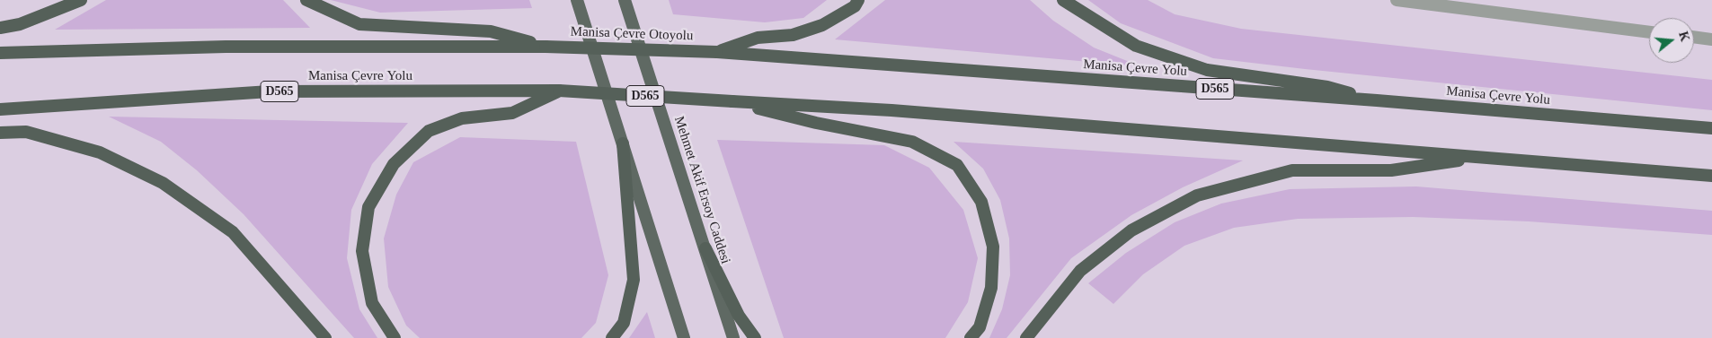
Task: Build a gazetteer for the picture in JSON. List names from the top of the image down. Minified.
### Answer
{"streets":{"highway":["Manisa Çevre Otoyolu","Manisa Çevre Yolu","D565"],"main road":["Mehmet Akif Ersoy Caddesi"]},"crossings":[["Manisa Çevre Otoyolu","Manisa Çevre Yolu"],["Manisa Çevre Otoyolu","D565"],["Manisa Çevre Yolu","D565"]],"north":"right"}
